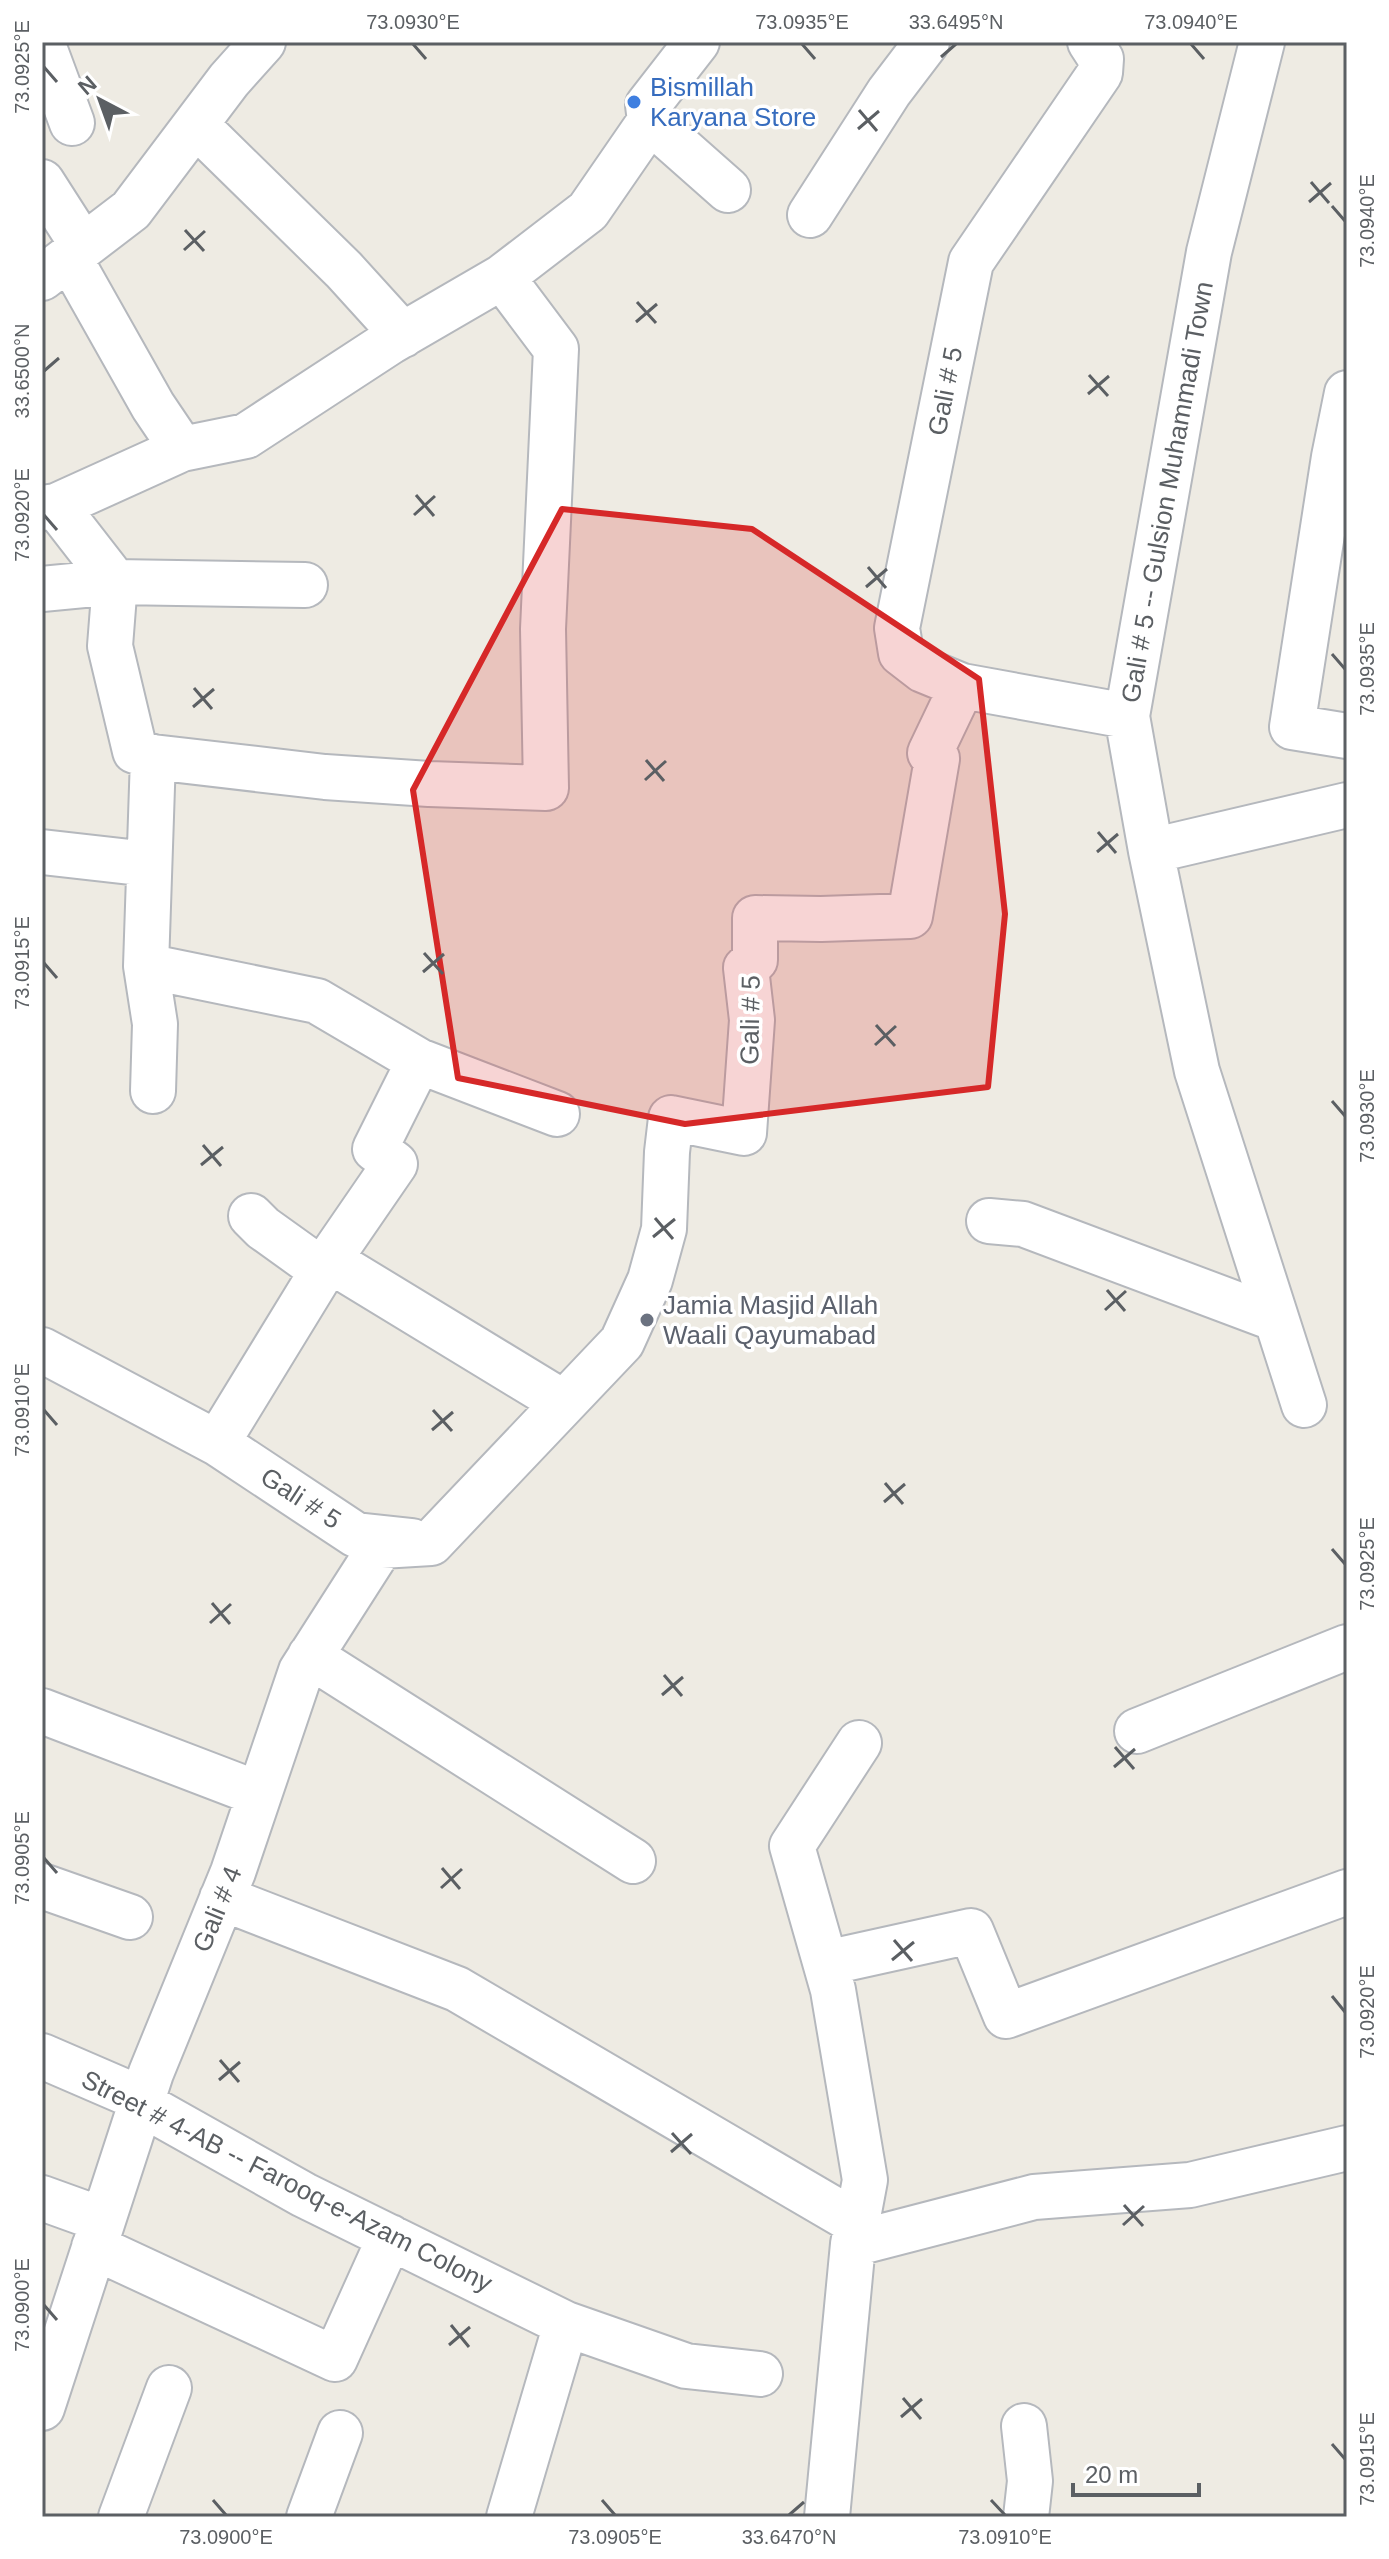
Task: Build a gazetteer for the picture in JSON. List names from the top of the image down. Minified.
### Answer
{"streets":{"street":["Gali # 5","Gali # 5 -- Gulsion Muhammadi Town","Gali # 4","Street # 4-AB -- Farooq-e-Azam Colony"]},"crossings":[["Gali # 5","Gali # 4"],["Gali # 4","Street # 4-AB -- Farooq-e-Azam Colony"]],"places":["Bismillah Karyana Store","Jamia Masjid Allah Waali Qayumabad"],"scale_bar":"20 m","north":"top left","coordinates":["73.0930°E","73.0935°E","33.6495°N","73.0940°E","73.0925°E","33.6500°N","73.0920°E","73.0915°E","73.0910°E","73.0905°E","73.0900°E","33.6470°N"]}
